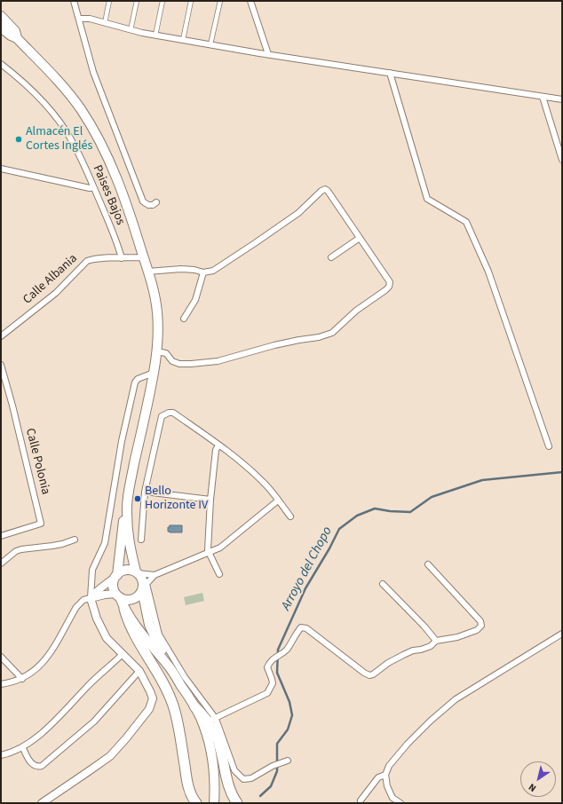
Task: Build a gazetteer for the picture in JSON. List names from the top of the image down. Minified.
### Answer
{"streets":{"street":["Paises Bajos","Calle Albania","Calle Polonia"]},"crossings":[["Paises Bajos","Calle Albania"]],"water":["Arroyo del Chopo"],"places":["Almacén El Cortes Inglés","Bello Horizonte IV"],"north":"bottom left"}
